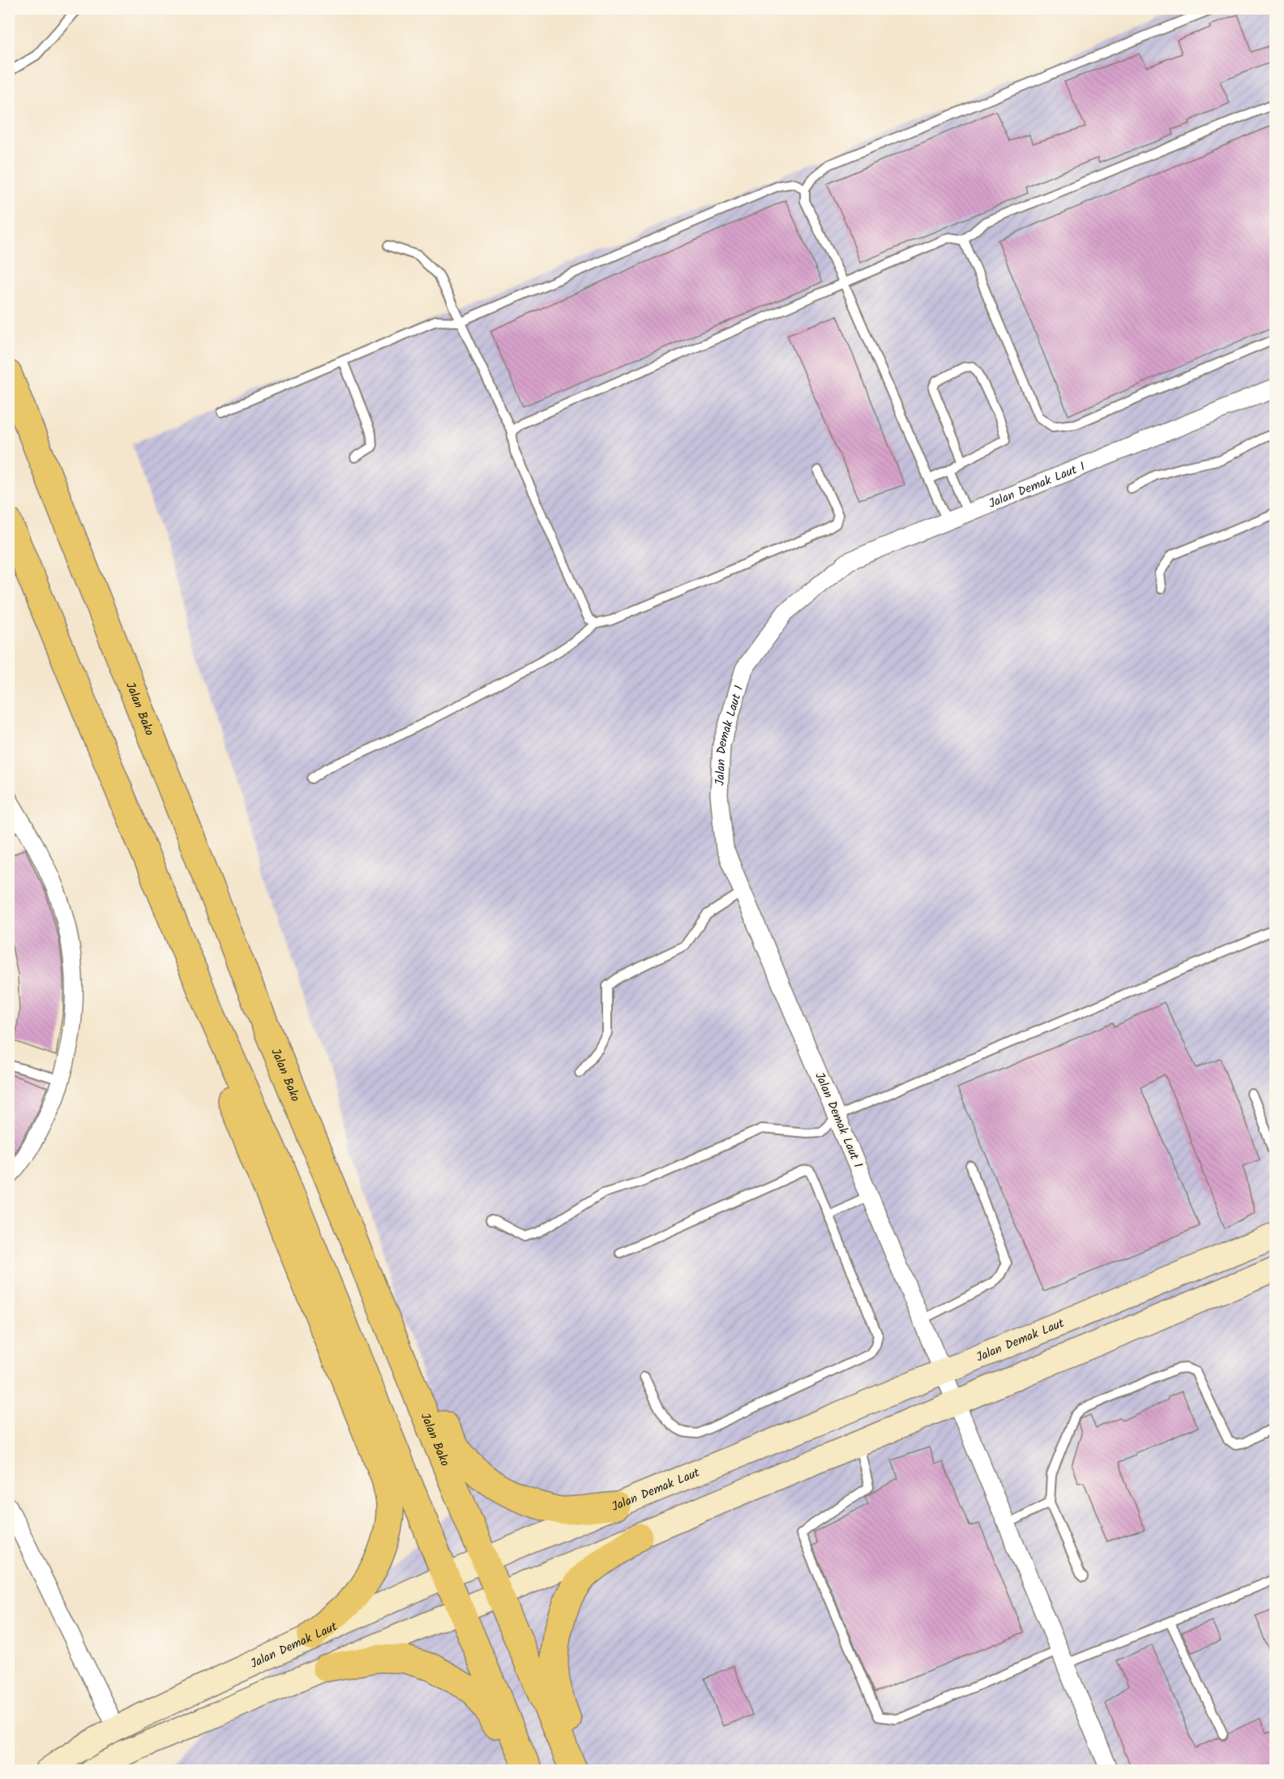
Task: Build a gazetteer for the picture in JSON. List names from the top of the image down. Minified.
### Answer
{"streets":{"main road":["Jalan Bako","Jalan Demak Laut"],"street":["Jalan Demak Laut 1"]},"crossings":[["Jalan Demak Laut 1","Jalan Demak Laut"],["Jalan Bako","Jalan Demak Laut"]]}
